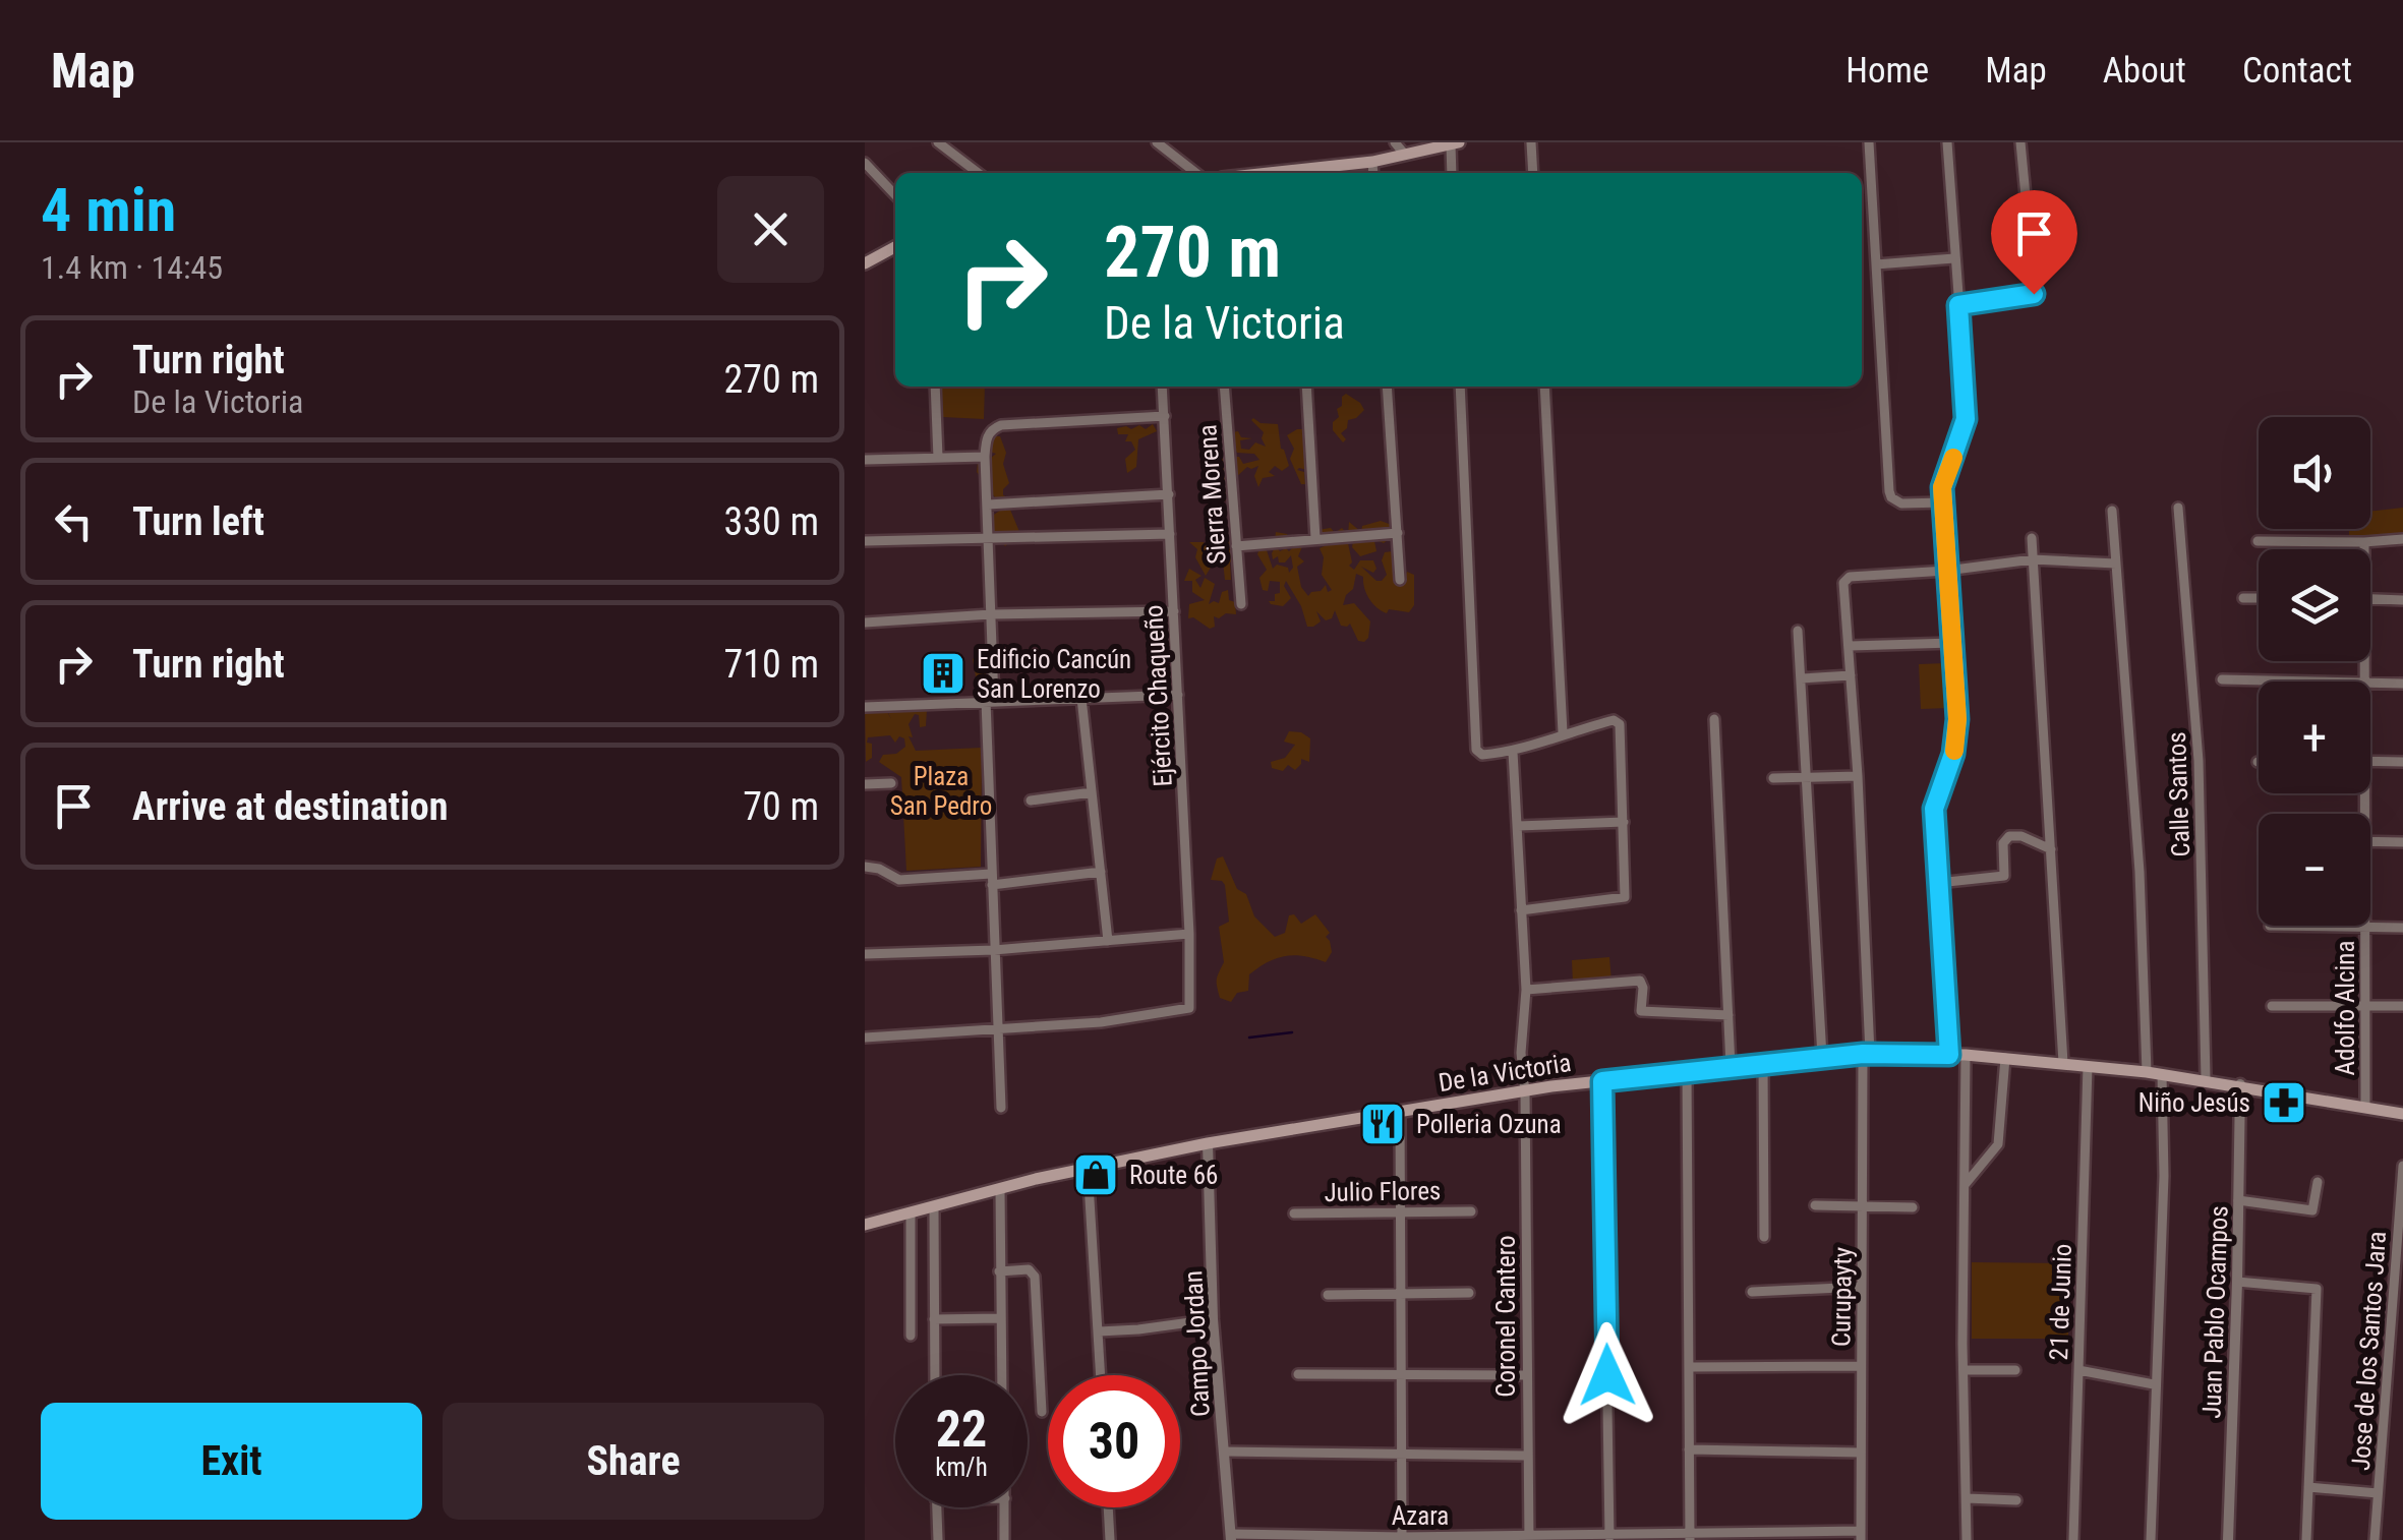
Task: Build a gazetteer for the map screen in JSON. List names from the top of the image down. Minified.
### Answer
{"streets":{"main road":["De la Victoria"],"street":["Sierra Morena","Ejército Chaqueño","Calle Santos","Adolfo Alcina","Julio Flores","Curupayty","21 de Junio","Juan Pablo Ocampos","Coronel Cantero","Campo Jordan","Jose de los Santos Jara","Azara"]},"crossings":[["Calle Santos","De la Victoria"],["Adolfo Alcina","De la Victoria"],["De la Victoria","Curupayty"],["De la Victoria","21 de Junio"],["De la Victoria","Juan Pablo Ocampos"],["De la Victoria","Coronel Cantero"],["De la Victoria","Campo Jordan"],["Coronel Cantero","Azara"],["Campo Jordan","Azara"]],"parks":["Plaza San Pedro"],"places":{"building":["Edificio Cancún San Lorenzo"],"pharmacy":["Niño Jesús"],"restaurant":["Polleria Ozuna"],"shop":["Route 66"]},"page":{"header":"Map","nav":["Home","Map","About","Contact"],"heading":["4 min","1.4 km · 14:45"],"turn":["270 m","De la Victoria"],"list":[{"name":"Turn right","note":"De la Victoria","value":"270 m"},{"name":"Turn left","value":"330 m"},{"name":"Turn right","value":"710 m"},{"name":"Arrive at destination","value":"70 m"}],"map_buttons":["+","−"],"speed":"22 km/h","limit":"30","buttons":["Exit","Share"]}}
